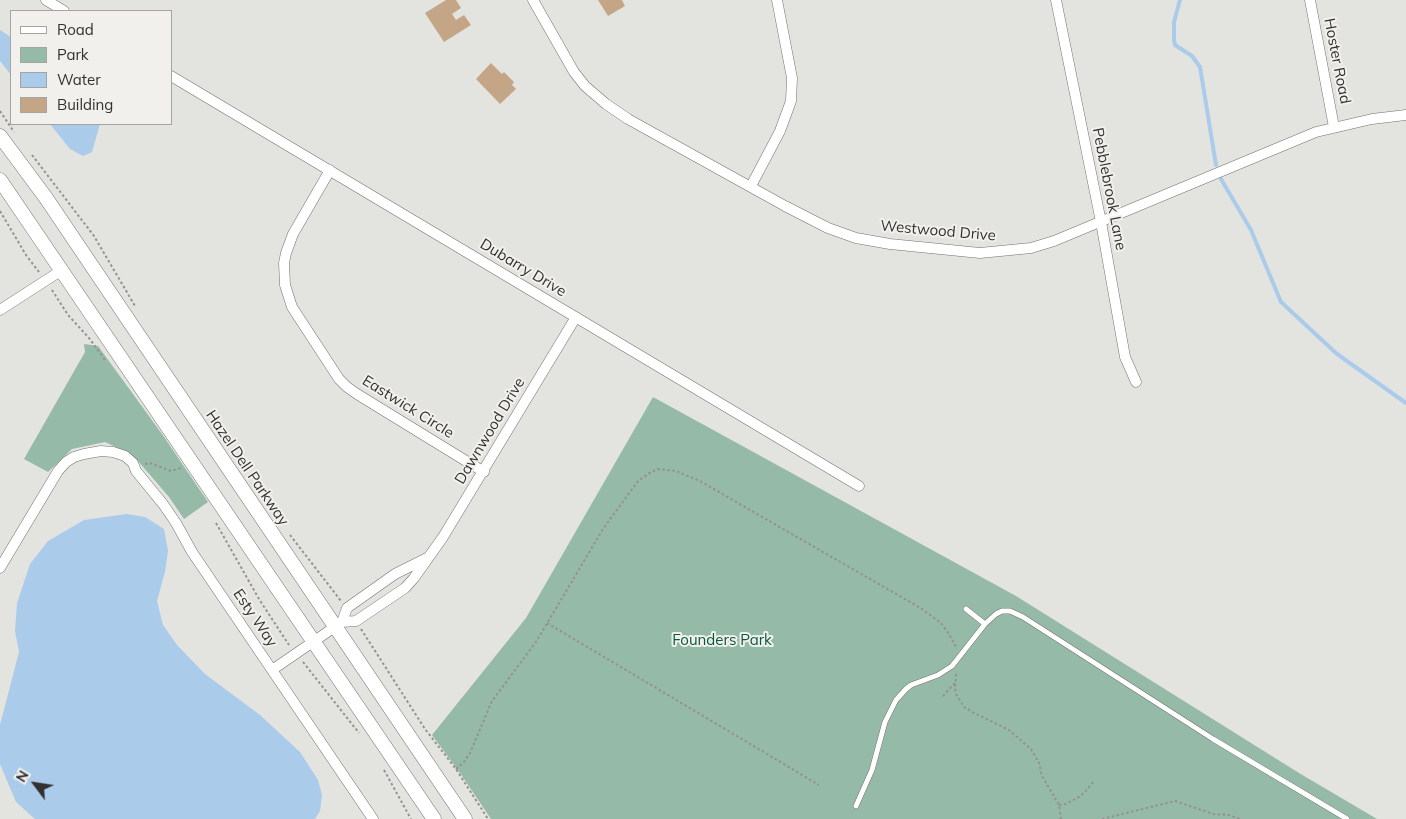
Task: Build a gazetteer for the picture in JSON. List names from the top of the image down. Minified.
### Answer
{"streets":{"main road":["Hazel Dell Parkway"],"street":["Hoster Road","Pebblebrook Lane","Westwood Drive","Dubarry Drive","Eastwick Circle","Dawnwood Drive","Esty Way"]},"crossings":[["Hoster Road","Westwood Drive"],["Pebblebrook Lane","Westwood Drive"],["Dubarry Drive","Eastwick Circle"],["Dubarry Drive","Dawnwood Drive"],["Eastwick Circle","Dawnwood Drive"],["Dawnwood Drive","Hazel Dell Parkway"],["Dawnwood Drive","Esty Way"]],"parks":["Founders Park"],"legend":["Road","Park","Water","Building"],"north":"top left"}
